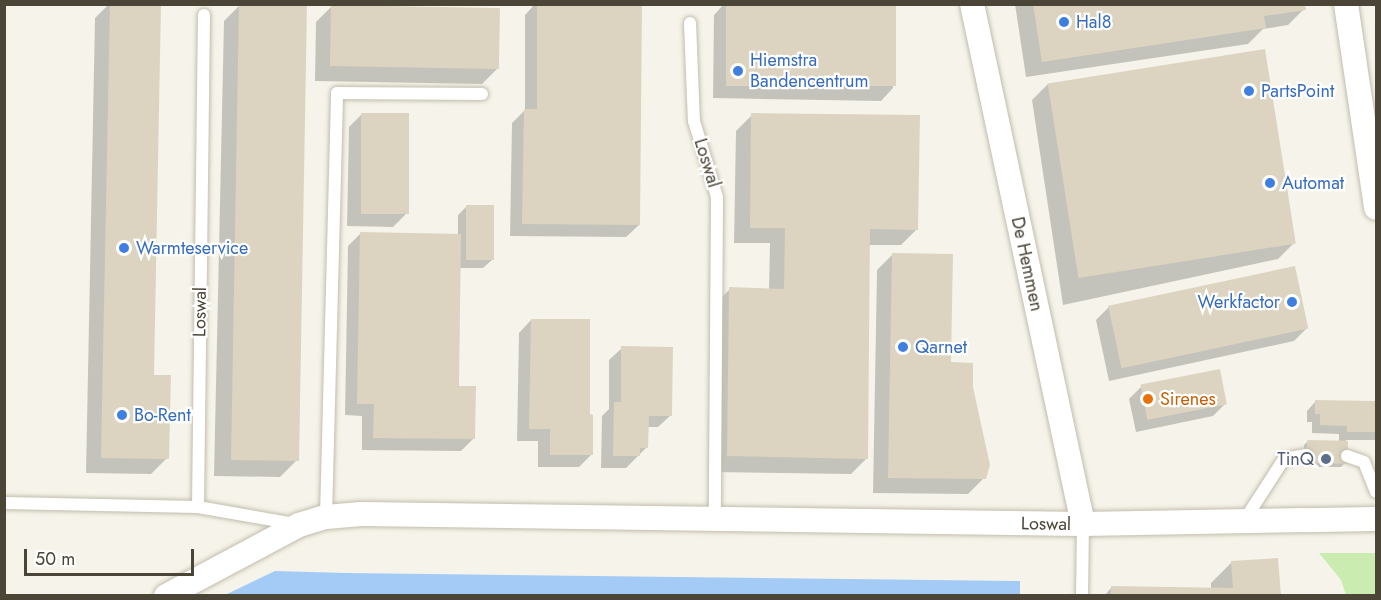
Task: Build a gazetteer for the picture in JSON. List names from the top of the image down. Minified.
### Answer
{"streets":{"street":["Loswal","De Hemmen"]},"crossings":[["Loswal","De Hemmen"]],"places":["Hal8","Hiemstra Bandencentrum","PartsPoint","Automat","Warmteservice","Werkfactor","Qarnet","Sirenes","Bo-Rent","TinQ"],"scale_bar":"50 m"}
